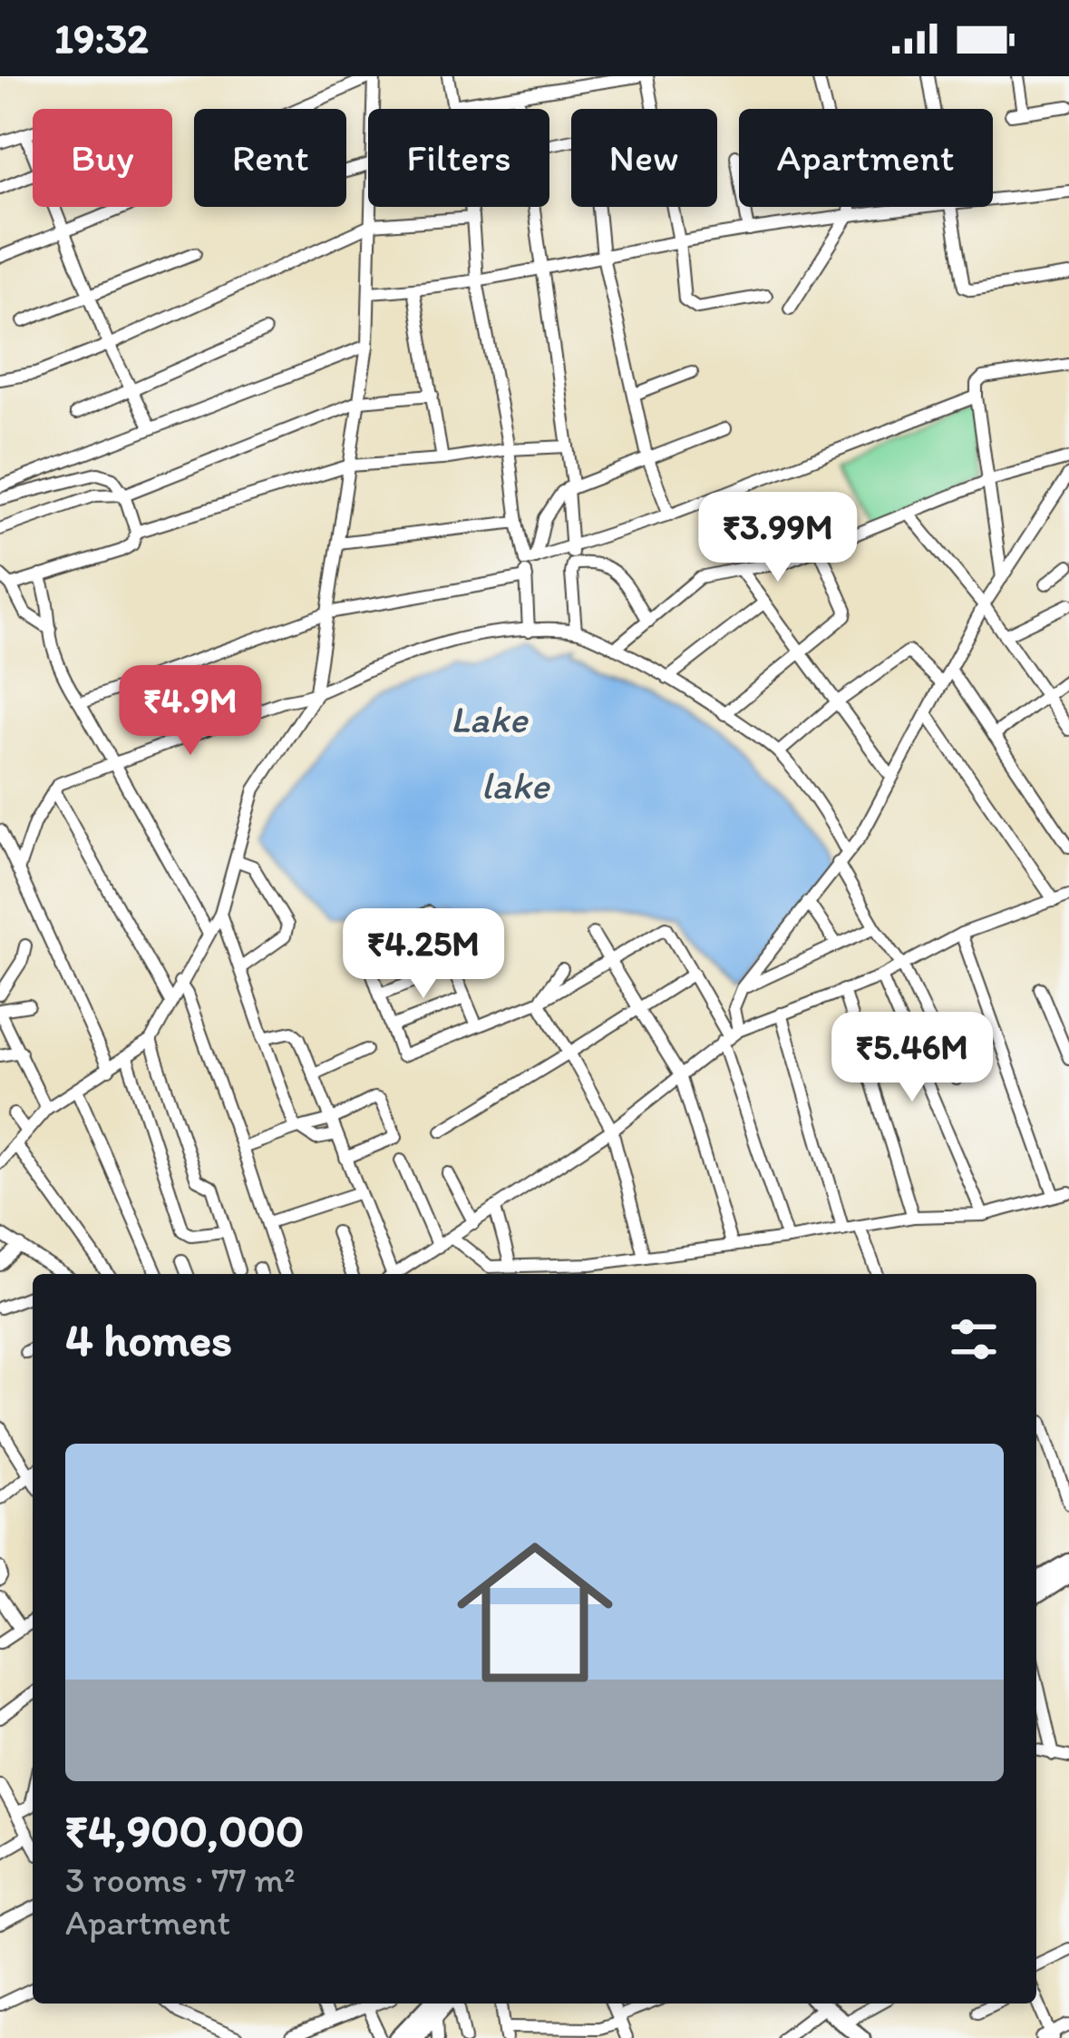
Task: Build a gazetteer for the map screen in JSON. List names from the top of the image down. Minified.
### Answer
{"water":["Lake","lake"],"page":{"status":"19:32","chip":["Buy","Rent","Filters","New","Apartment"],"price":["₹3.99M","₹4.9M","₹4.25M","₹5.46M"],"heading":"4 homes","list":[{"name":"₹4,900,000","note":"3 rooms · 77 m² · Apartment"}]}}
